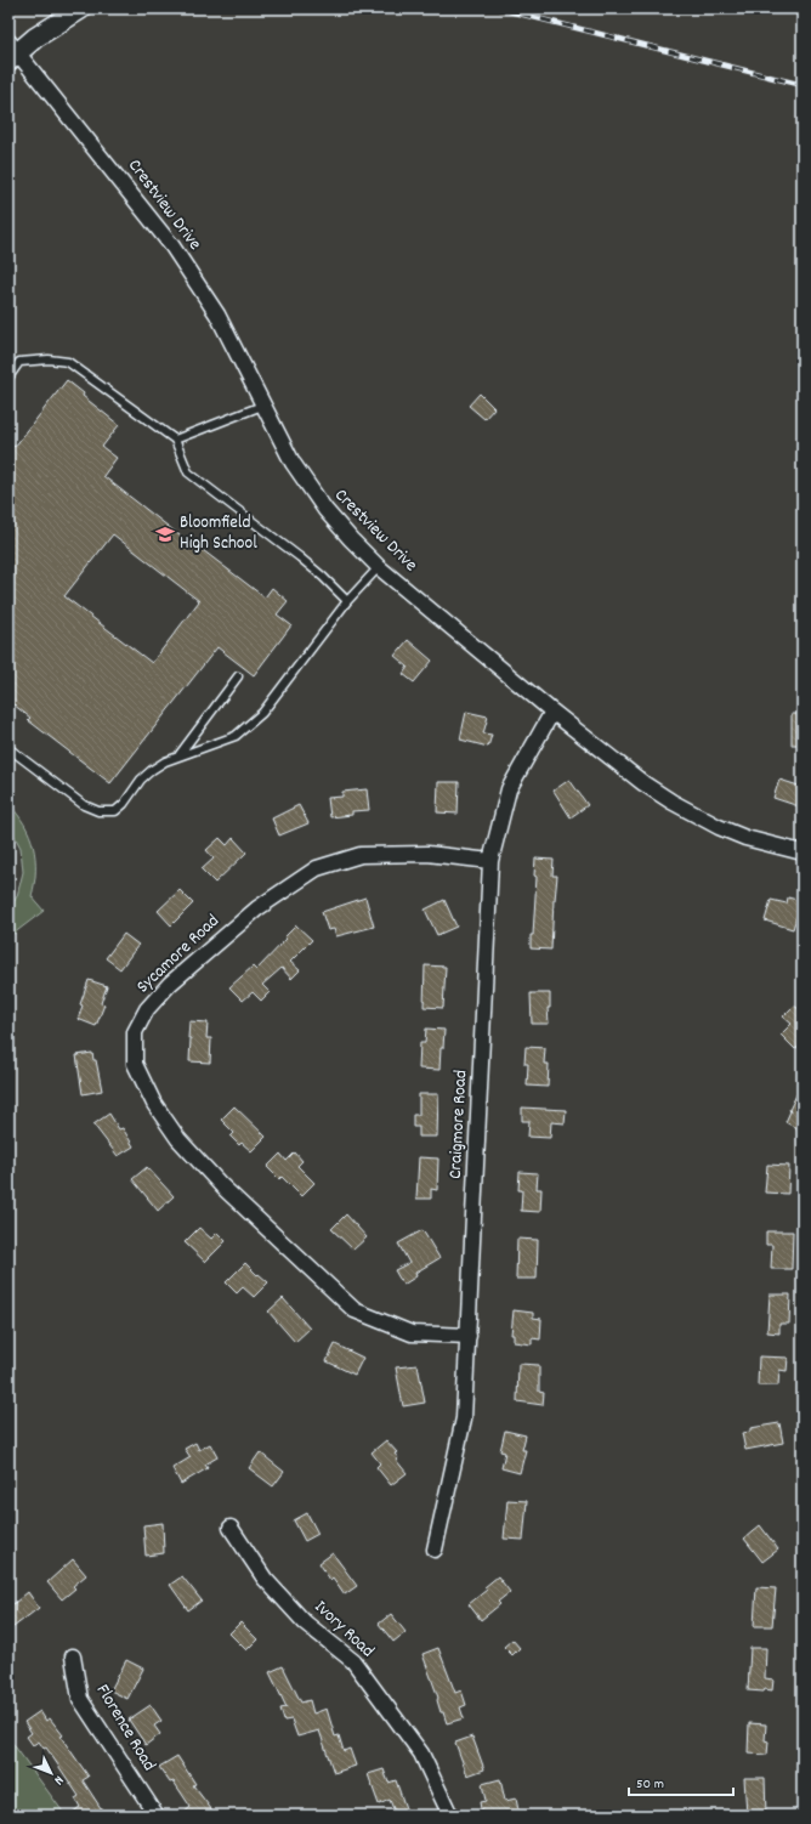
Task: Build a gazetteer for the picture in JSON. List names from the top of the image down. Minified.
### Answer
{"streets":{"street":["Crestview Drive","Sycamore Road","Craigmore Road","Ivory Road","Florence Road"]},"crossings":[["Crestview Drive","Craigmore Road"],["Sycamore Road","Craigmore Road"]],"places":{"school or university":["Bloomfield High School"]},"scale_bar":"50 m","north":"bottom right"}
